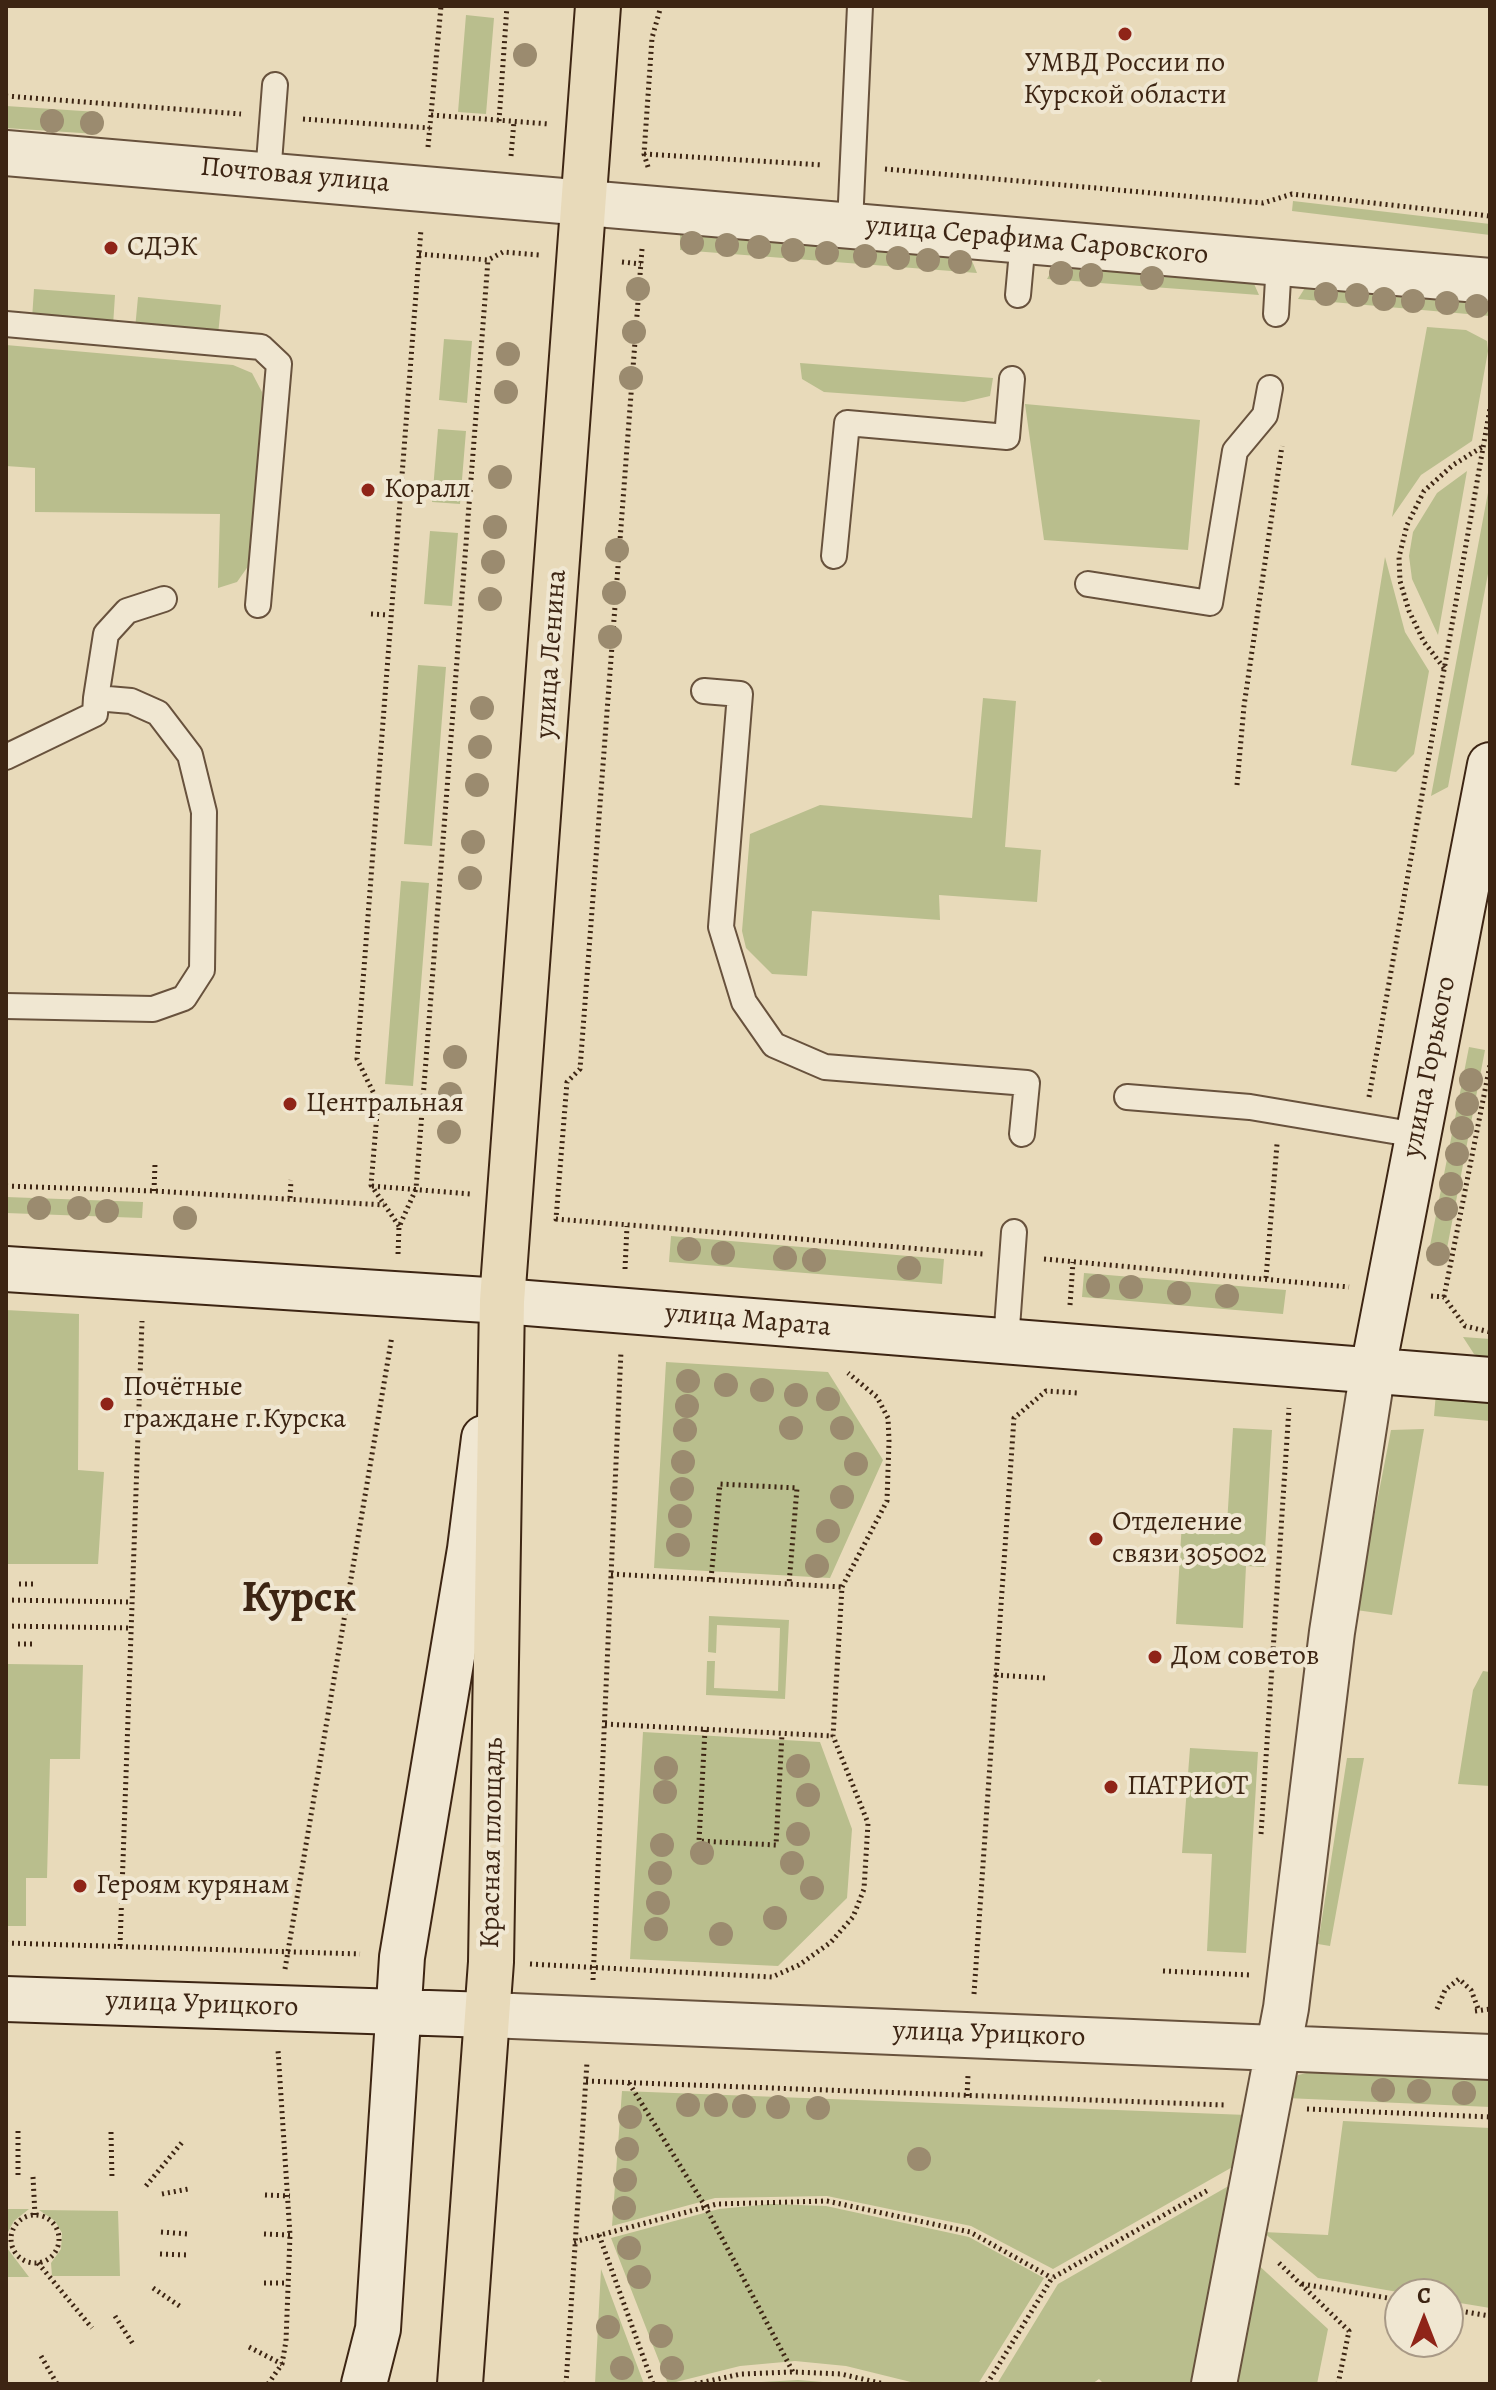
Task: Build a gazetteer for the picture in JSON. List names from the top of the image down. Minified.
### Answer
{"streets":{"main road":["улица Ленина","Красная площадь"],"street":["Почтовая улица","улица Серафима Саровского","улица Горького","улица Марата","улица Урицкого"]},"crossings":[["Почтовая улица","улица Серафима Саровского"],["Почтовая улица","улица Ленина"],["улица Серафима Саровского","улица Ленина"],["улица Ленина","улица Марата"],["улица Ленина","Красная площадь"],["улица Горького","улица Марата"],["улица Горького","улица Урицкого"],["улица Марата","Красная площадь"],["Красная площадь","улица Урицкого"]],"districts":["Курск"],"places":["УМВД России по Курской области","СДЭК","Коралл","Центральная","Почётные граждане г.Курска","Отделение связи 305002","Дом советов","ПАТРИОТ","Героям курянам"],"north":"top"}
